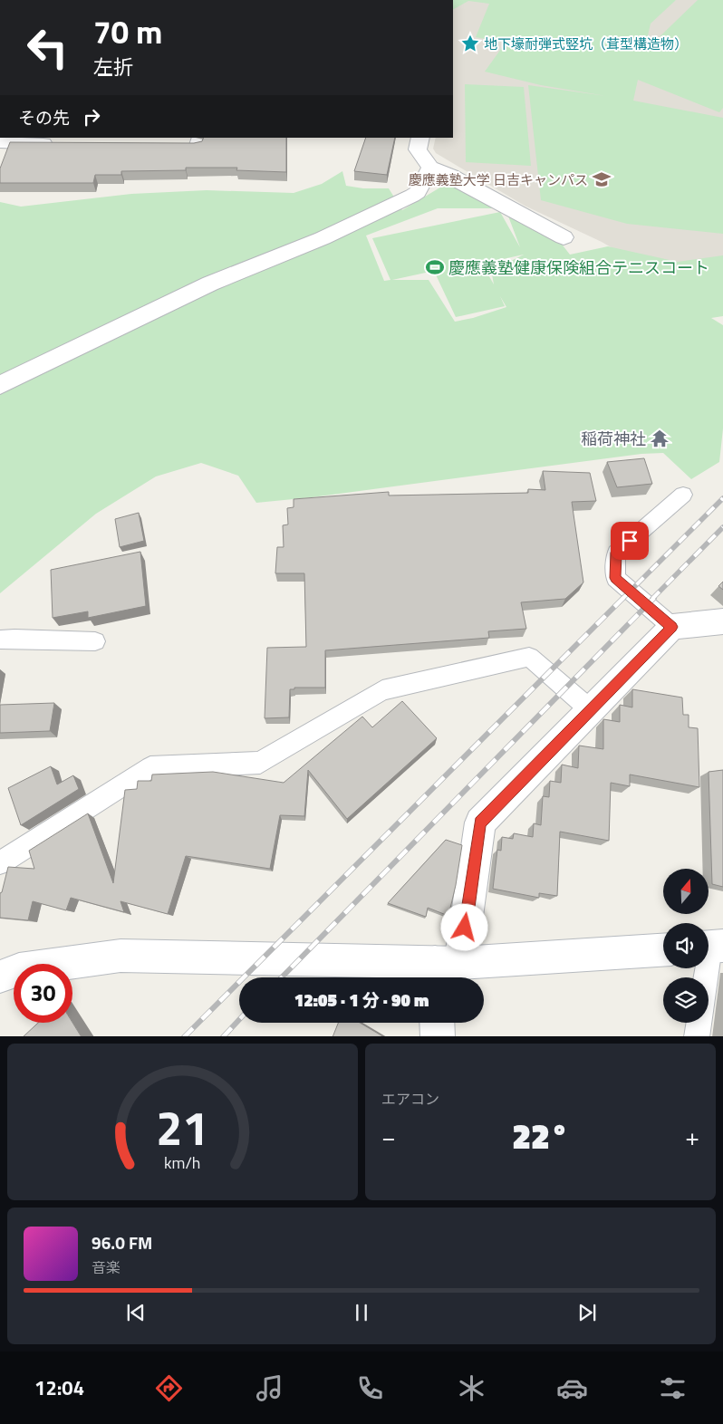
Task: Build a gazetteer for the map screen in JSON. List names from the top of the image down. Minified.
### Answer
{"places":{"place":["地下壕耐弾式竪坑（茸型構造物）"],"school or university":["慶應義塾大学 日吉キャンパス"],"sports":["慶應義塾健康保険組合テニスコート"],"temple":["稲荷神社"]},"north":"top","page":{"turn":["70 m","左折"],"then":"その先","limit":"30","trip":"12:05 · 1 分 · 90 m","tile":"エアコン","heat":["−","22°","+"],"song":["96.0 FM","音楽"],"tabs":"12:04","gauge":["21","km/h"]}}
